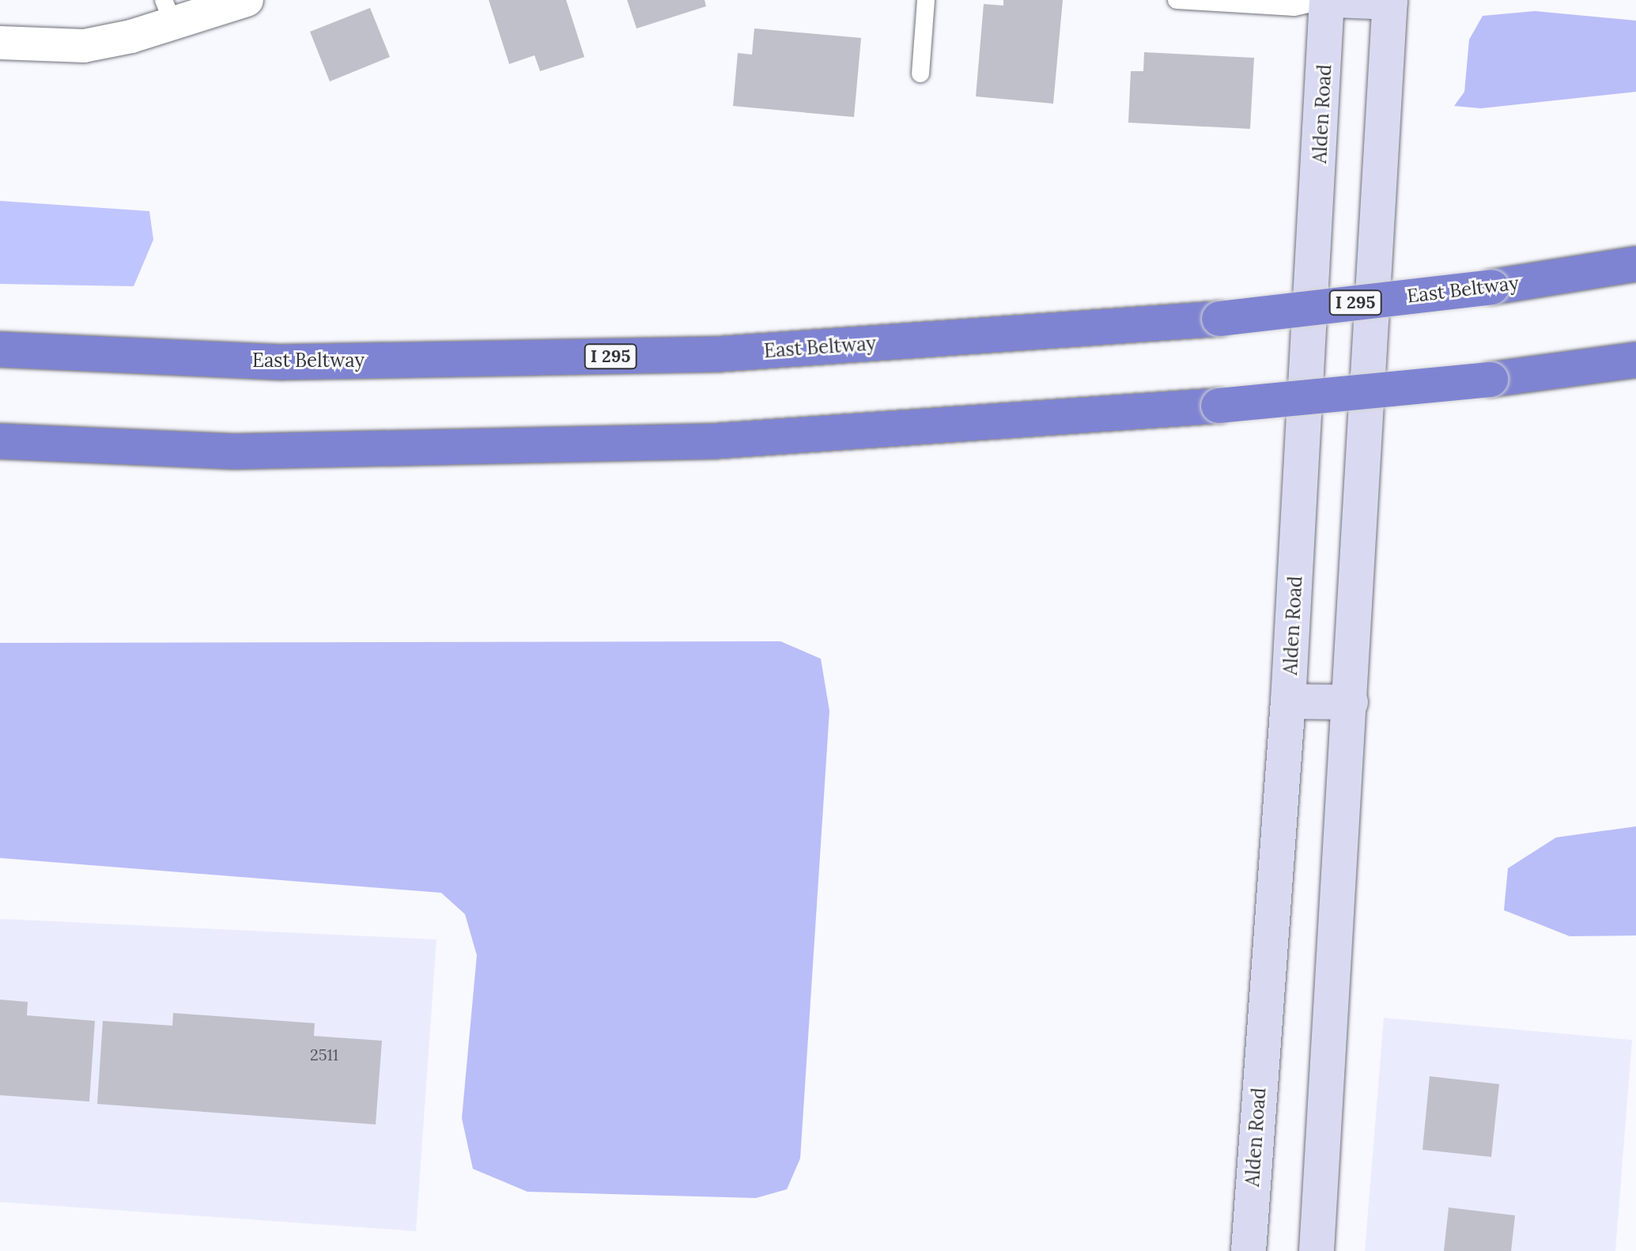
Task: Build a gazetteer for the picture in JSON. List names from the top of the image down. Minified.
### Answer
{"streets":{"highway":["East Beltway","I 295"],"street":["Alden Road"]},"house_numbers":["2511"]}
